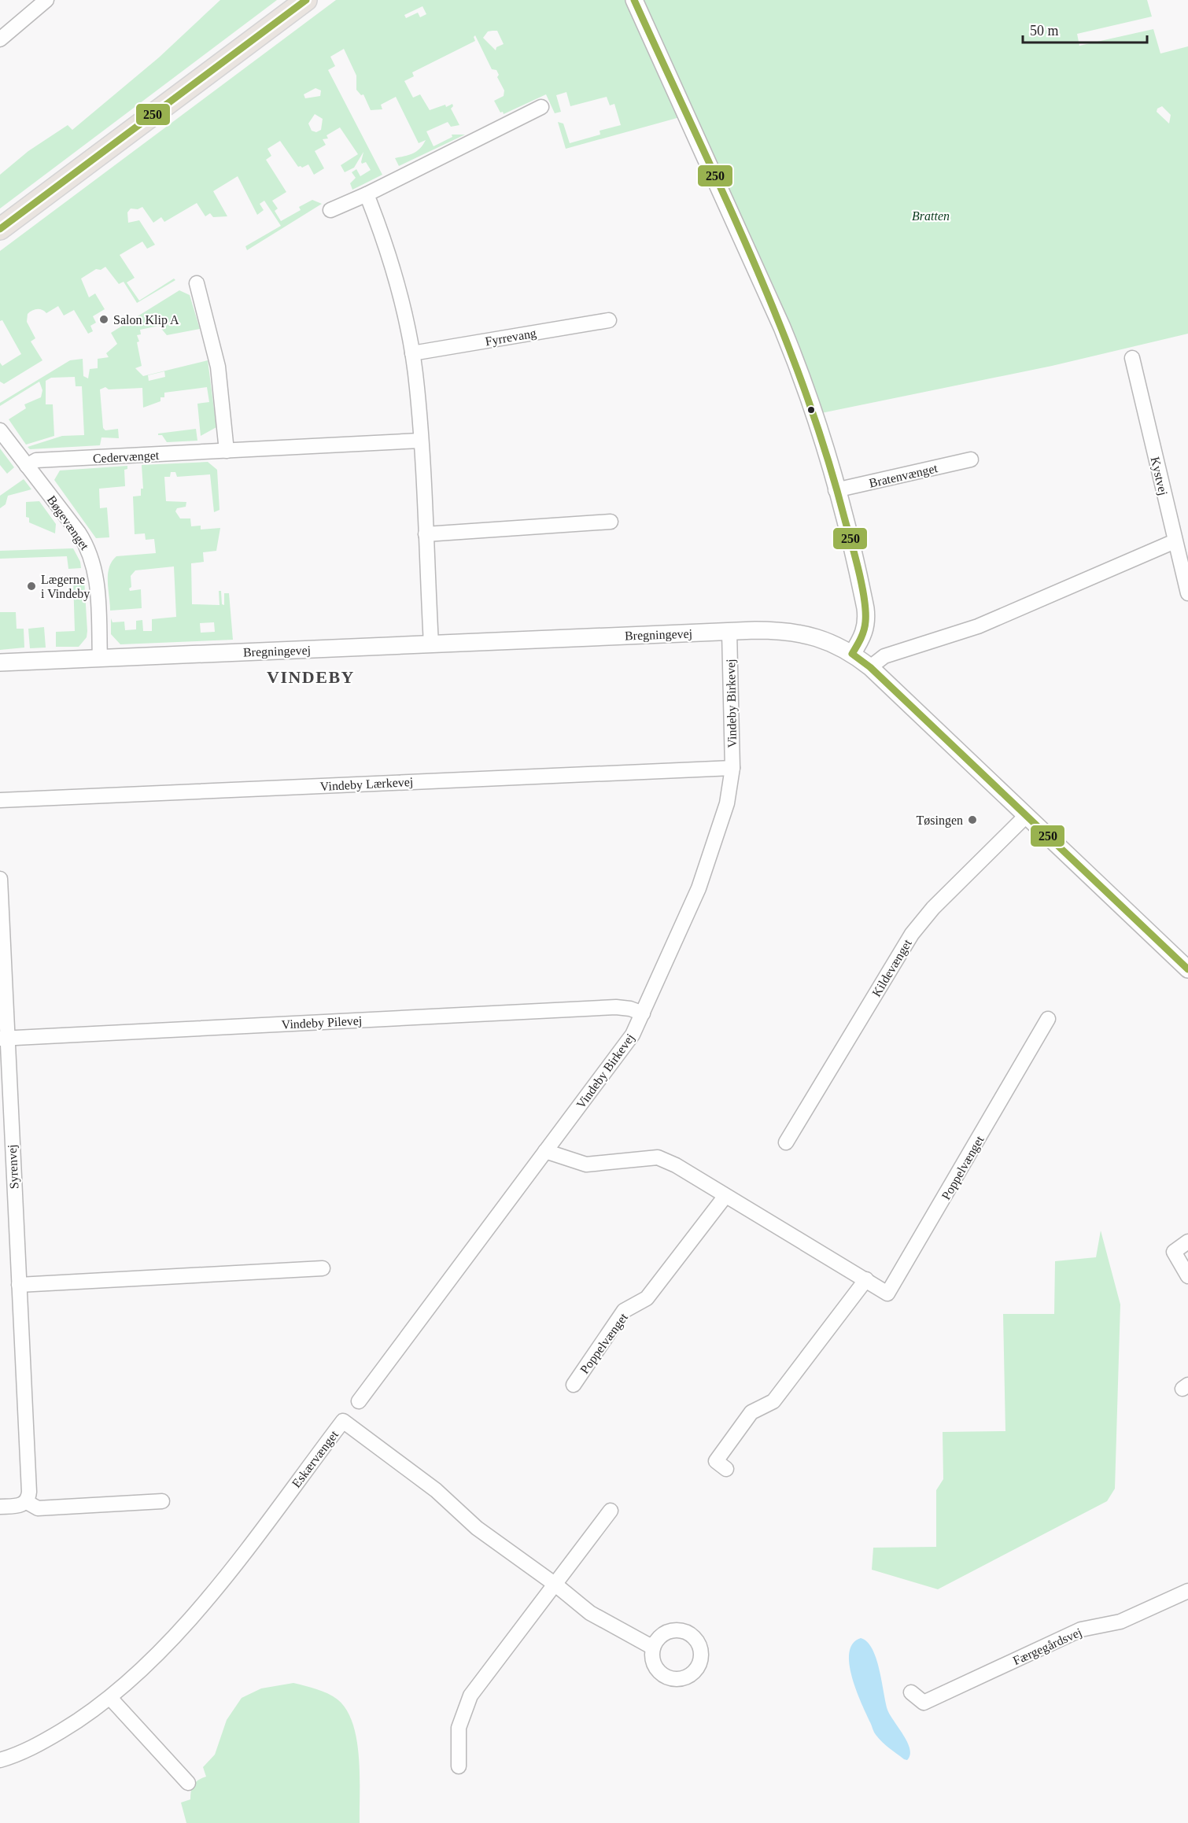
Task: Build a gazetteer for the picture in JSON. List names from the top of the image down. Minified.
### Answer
{"streets":{"street":["Fyrrevang","Cedervænget","Bratenvænget","Kystvej","Bøgevænget","Bregningevej","Vindeby Birkevej","Vindeby Lærkevej","Kildevænget","Vindeby Pilevej","Syrenvej","Poppelvænget","Eskærvænget","Færgegårdsvej"]},"crossings":[["Cedervænget","Bøgevænget"],["Bøgevænget","Bregningevej"],["Bregningevej","Vindeby Birkevej"],["Bregningevej","Kildevænget"],["Vindeby Birkevej","Vindeby Lærkevej"],["Vindeby Birkevej","Vindeby Pilevej"],["Vindeby Birkevej","Poppelvænget"],["Vindeby Pilevej","Syrenvej"]],"districts":["VINDEBY"],"parks":["Bratten"],"places":["Salon Klip A","Lægerne i Vindeby","Tøsingen"],"lines":["transit line 250"],"scale_bar":"50 m"}
